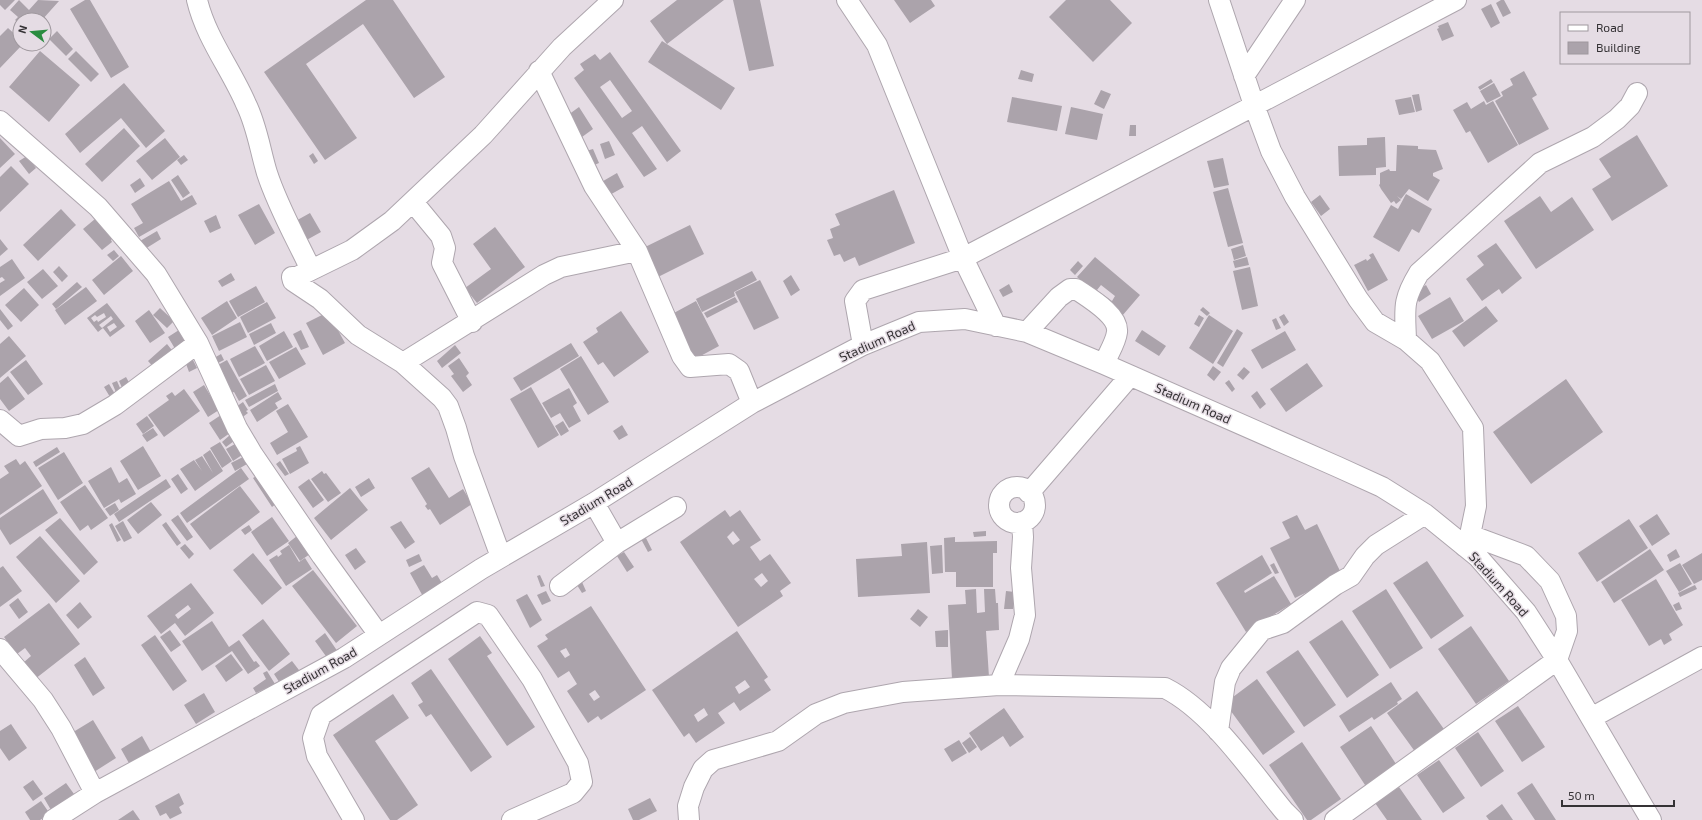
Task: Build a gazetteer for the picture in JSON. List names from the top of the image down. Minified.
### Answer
{"streets":{"street":["Stadium Road"]},"legend":["Road","Building"],"scale_bar":"50 m","north":"left"}
